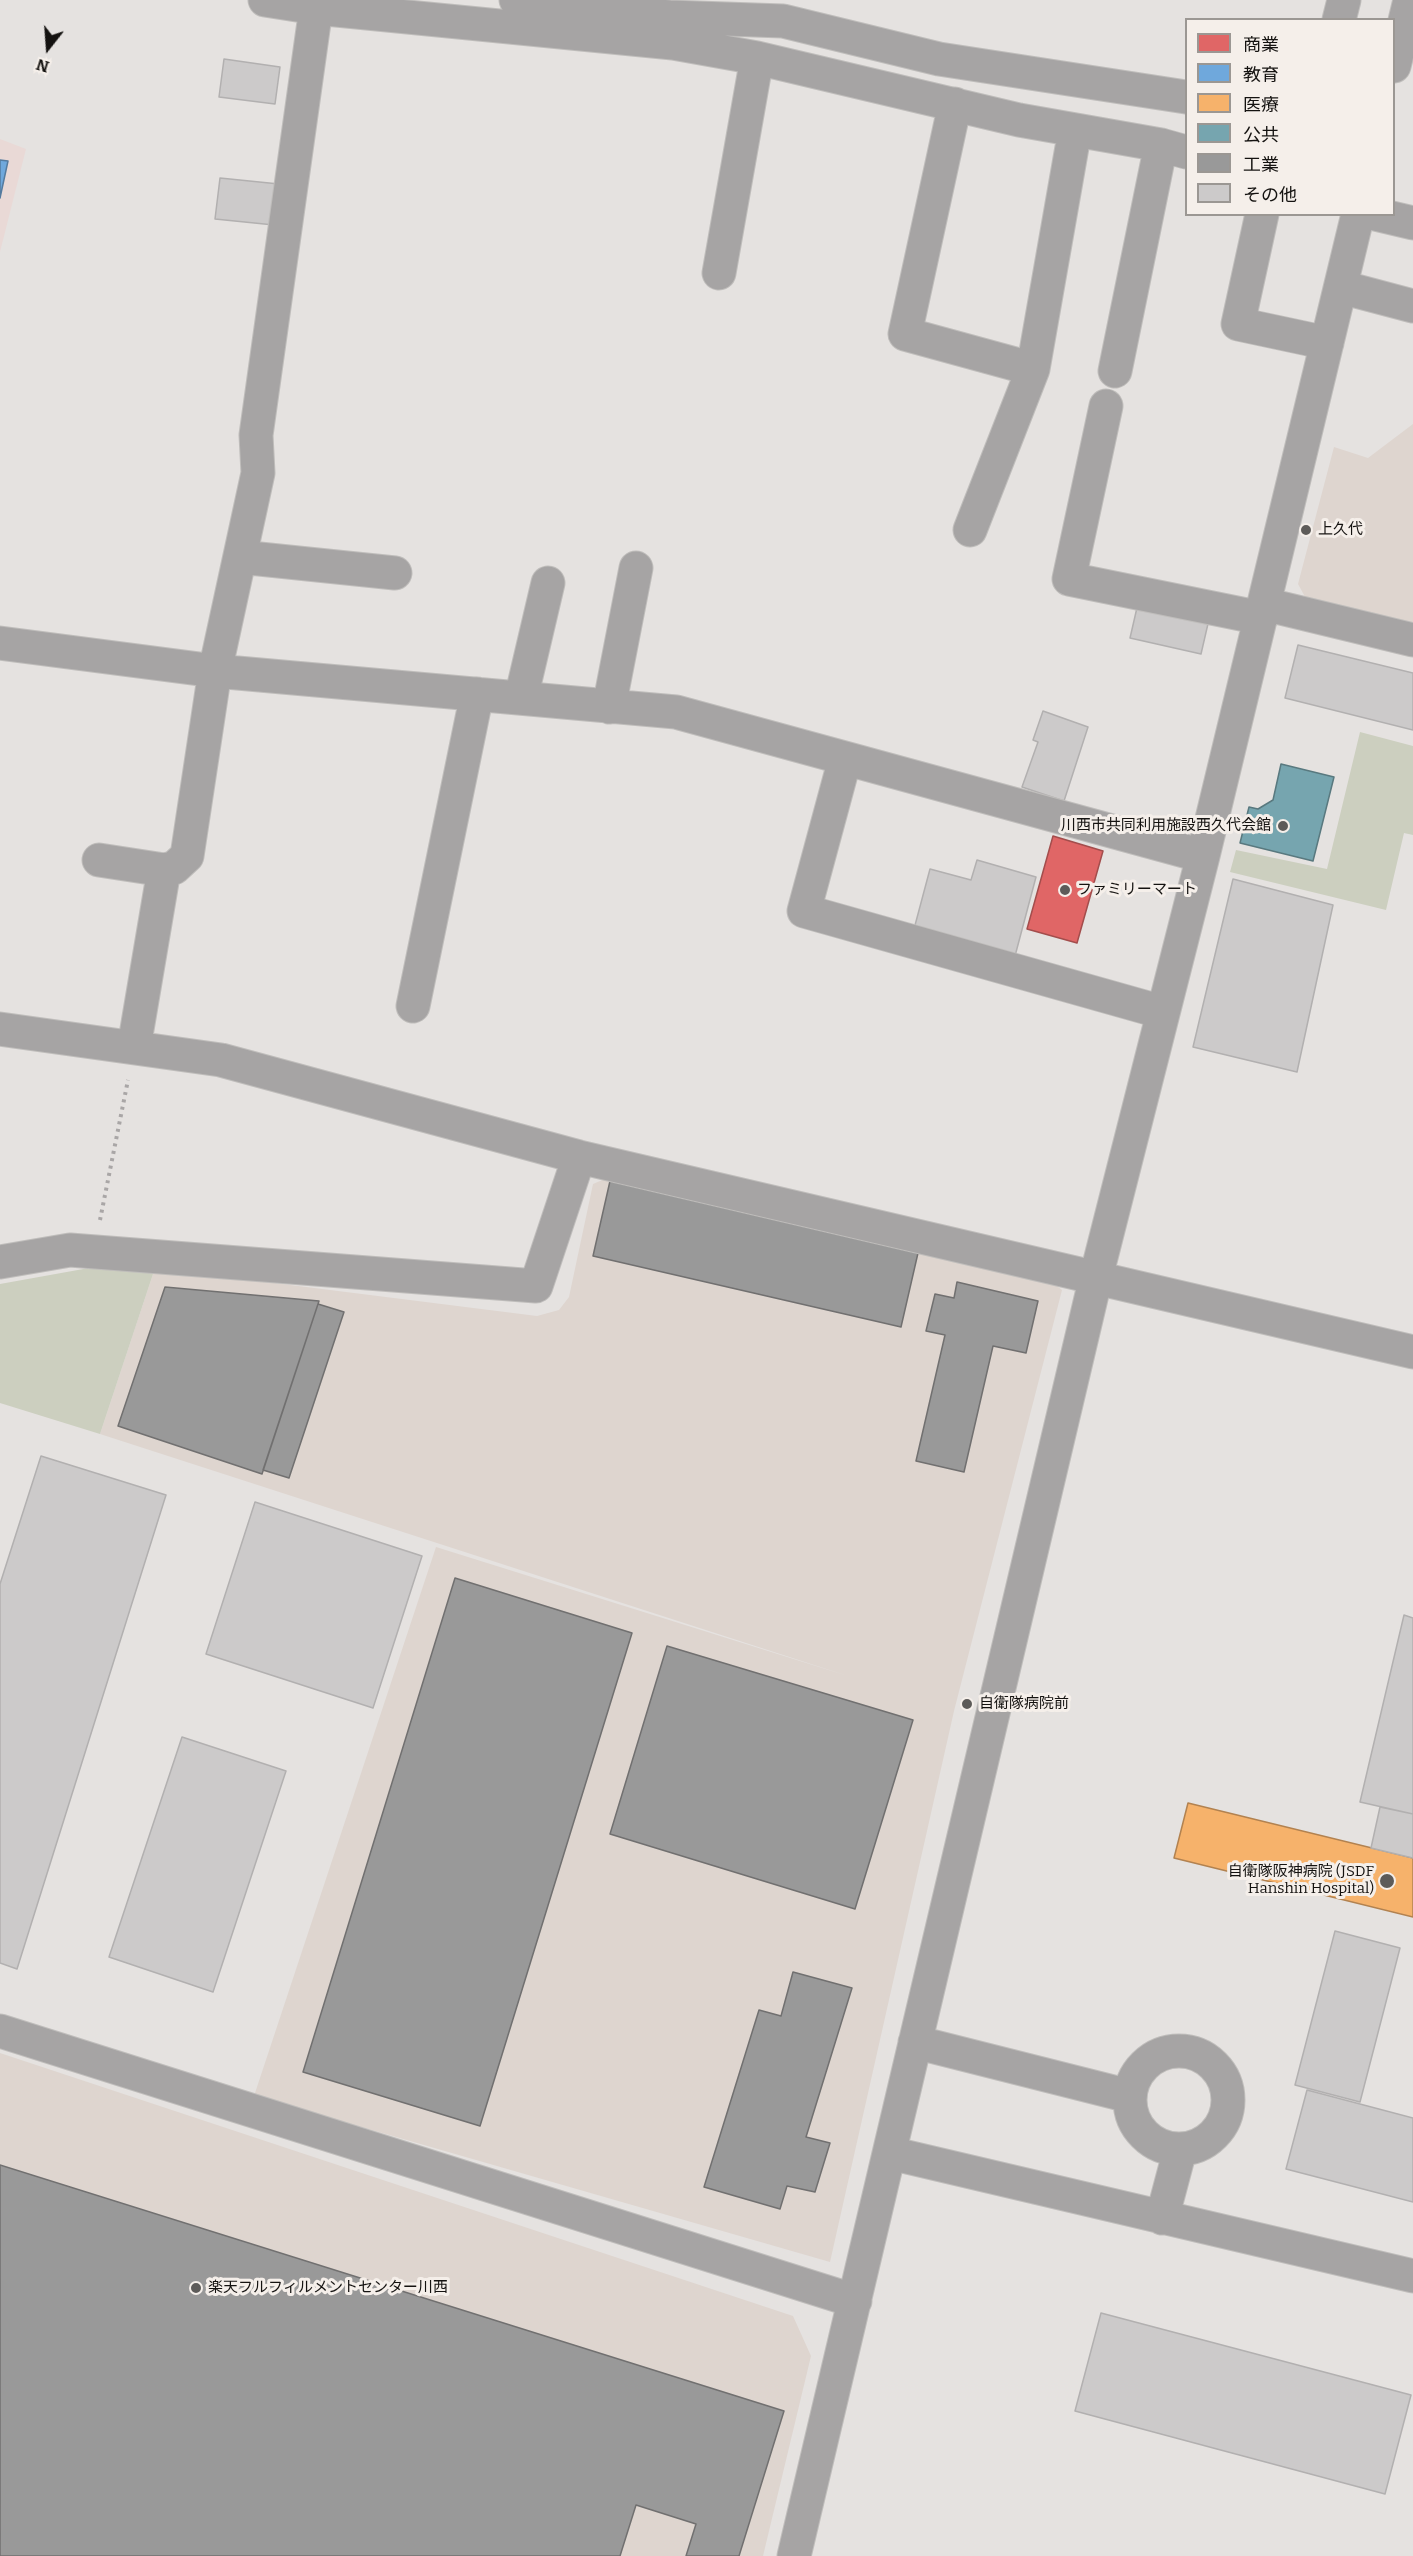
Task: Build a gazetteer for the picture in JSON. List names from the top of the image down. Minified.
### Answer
{"places":["上久代","川西市共同利用施設西久代会館","ファミリーマート","自衛隊病院前","自衛隊阪神病院 (JSDF Hanshin Hospital)","楽天フルフィルメントセンター川西"],"legend":["商業","教育","医療","公共","工業","その他"],"north":"bottom"}
